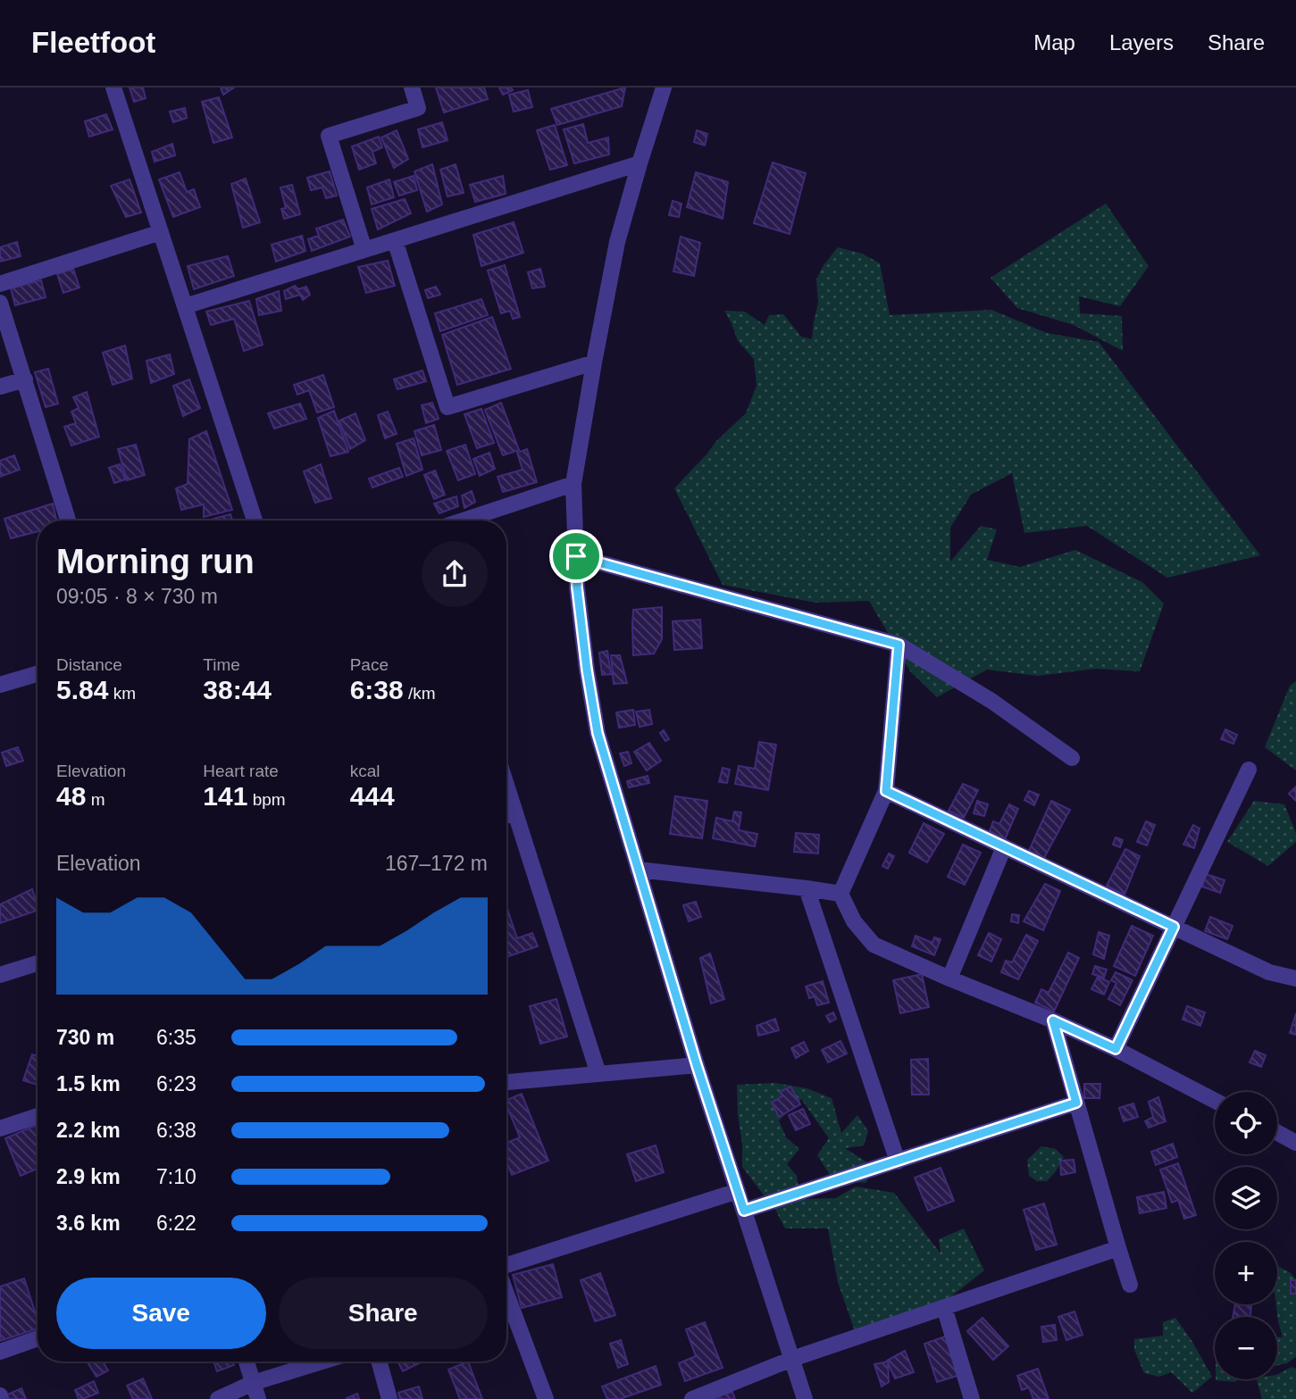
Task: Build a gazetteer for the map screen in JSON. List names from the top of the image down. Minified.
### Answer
{"page":{"header":"Fleetfoot","nav":["Map","Layers","Share"],"heading":["Morning run","09:05 · 8 × 730 m"],"stats":[["Distance","5.84 km"],["Time","38:44"],["Pace","6:38 /km"],["Elevation","48 m"],["Heart rate","141 bpm"],["kcal","444"]],"chart":["Elevation","167–172 m"],"list":[{"name":"730 m","note":"6:35"},{"name":"1.5 km","note":"6:23"},{"name":"2.2 km","note":"6:38"},{"name":"2.9 km","note":"7:10"},{"name":"3.6 km","note":"6:22"}],"map_buttons":["+","−"],"buttons":["Save","Share"]}}
